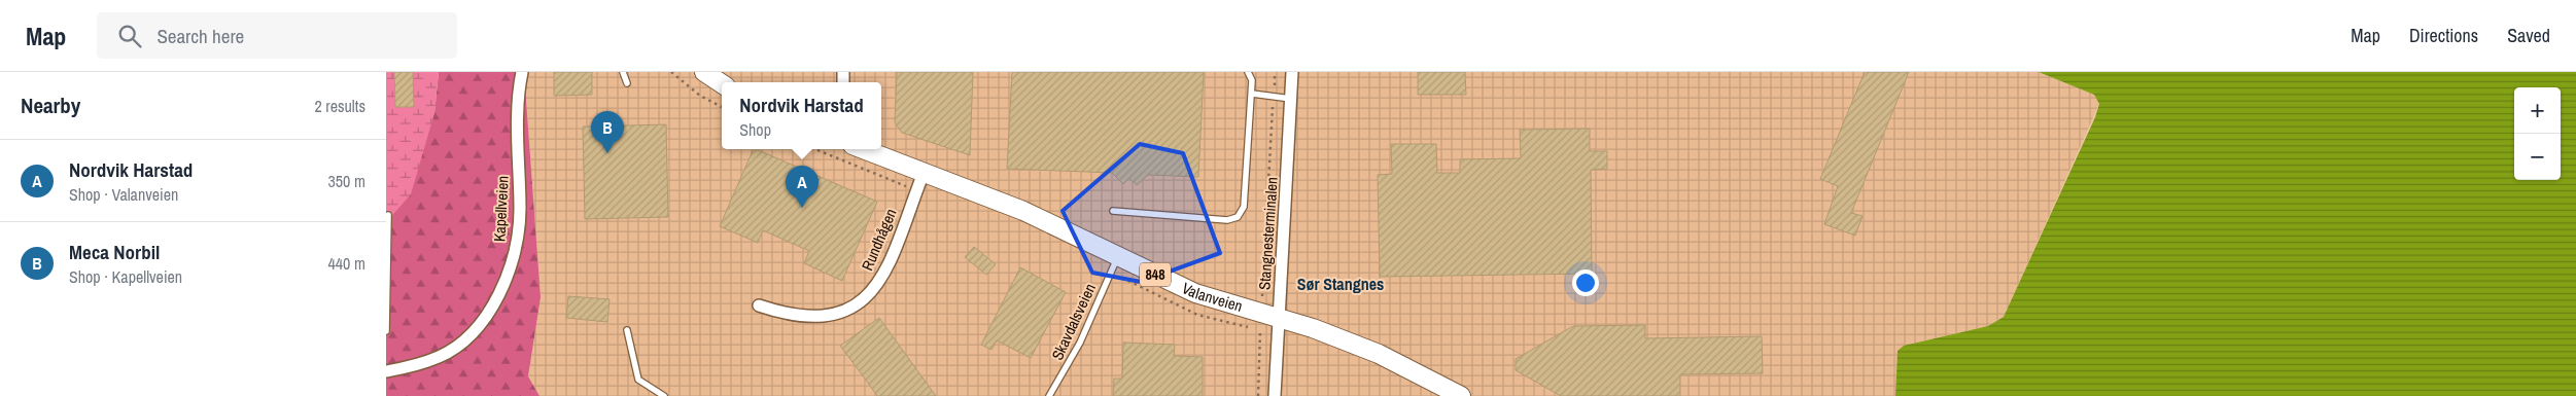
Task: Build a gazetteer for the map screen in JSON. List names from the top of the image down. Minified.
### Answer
{"streets":{"main road":["848","Valanveien"],"street":["Kapellveien","Stangnesterminalen","Rundhågen"],"lane":["Skavdalsveien"]},"crossings":[["Stangnesterminalen","Valanveien"],["Rundhågen","Valanveien"],["Valanveien","Skavdalsveien"]],"districts":["Sør Stangnes"],"page":{"header":"Map","search":"Search here","nav":["Map","Directions","Saved"],"heading":["Nearby","2 results"],"popup":["Nordvik Harstad","Shop"],"map_buttons":["+","−"],"pins":["B","A"],"list":[{"mark":"A","name":"Nordvik Harstad","note":"Shop · Valanveien","value":"350 m"},{"mark":"B","name":"Meca Norbil","note":"Shop · Kapellveien","value":"440 m"}]}}
